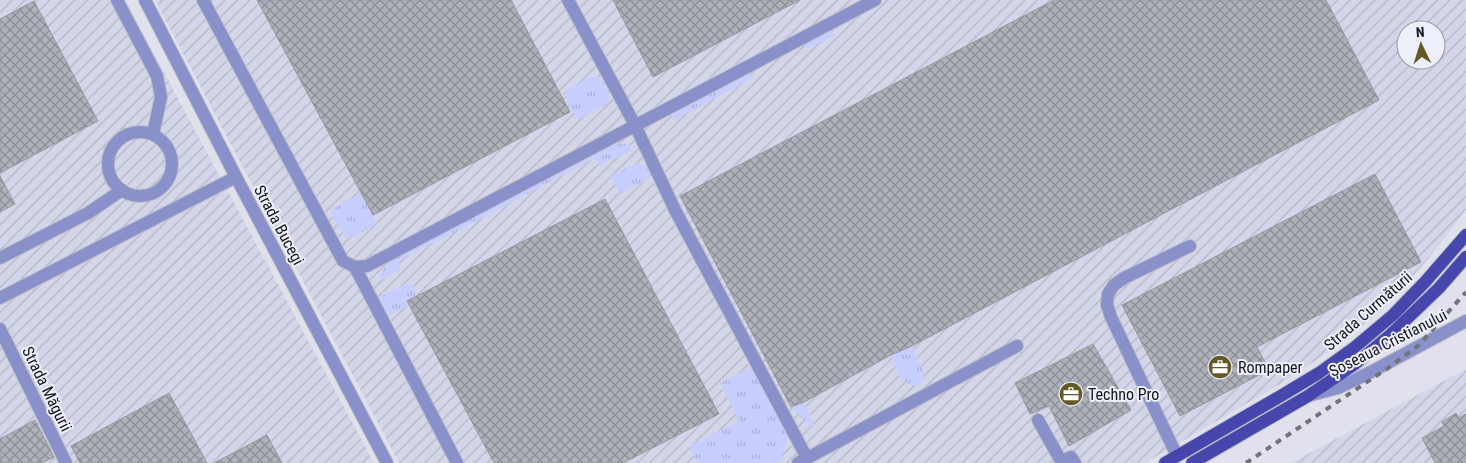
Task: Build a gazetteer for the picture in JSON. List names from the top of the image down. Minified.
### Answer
{"streets":{"main road":["Strada Curmăturii","Șoseaua Cristianului"],"street":["Strada Bucegi","Strada Măgurii"]},"crossings":[["Strada Curmăturii","Șoseaua Cristianului"]],"places":{"office":["Rompaper","Techno Pro"]},"north":"top"}
